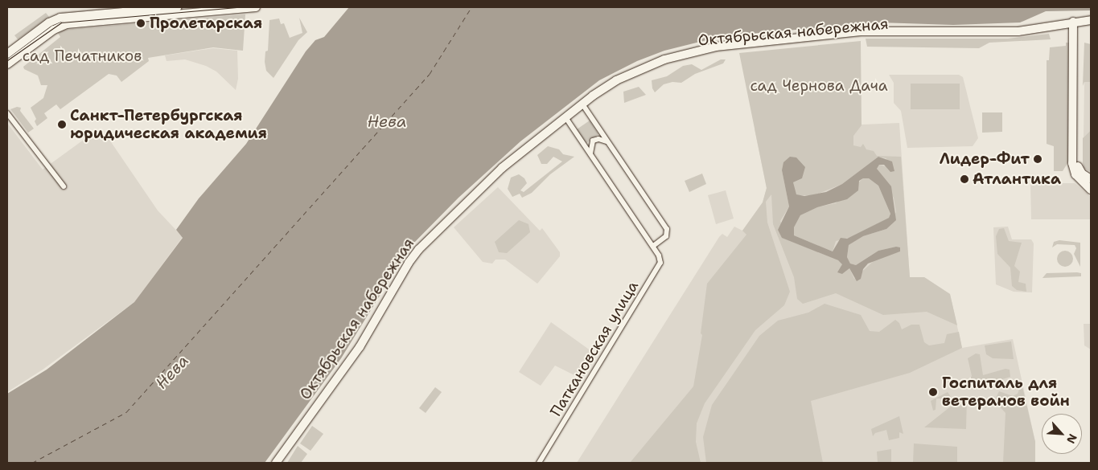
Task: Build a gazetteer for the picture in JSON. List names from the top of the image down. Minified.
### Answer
{"streets":{"main road":["Октябрьская набережная"],"street":["Паткановская улица"]},"crossings":[["Октябрьская набережная","Паткановская улица"]],"water":["Нева"],"parks":["сад Печатников","сад Чернова Дача"],"places":["Пролетарская","Санкт-Петербургская юридическая академия","Лидер-Фит","Атлантика","Госпиталь для ветеранов войн"],"north":"bottom right"}
